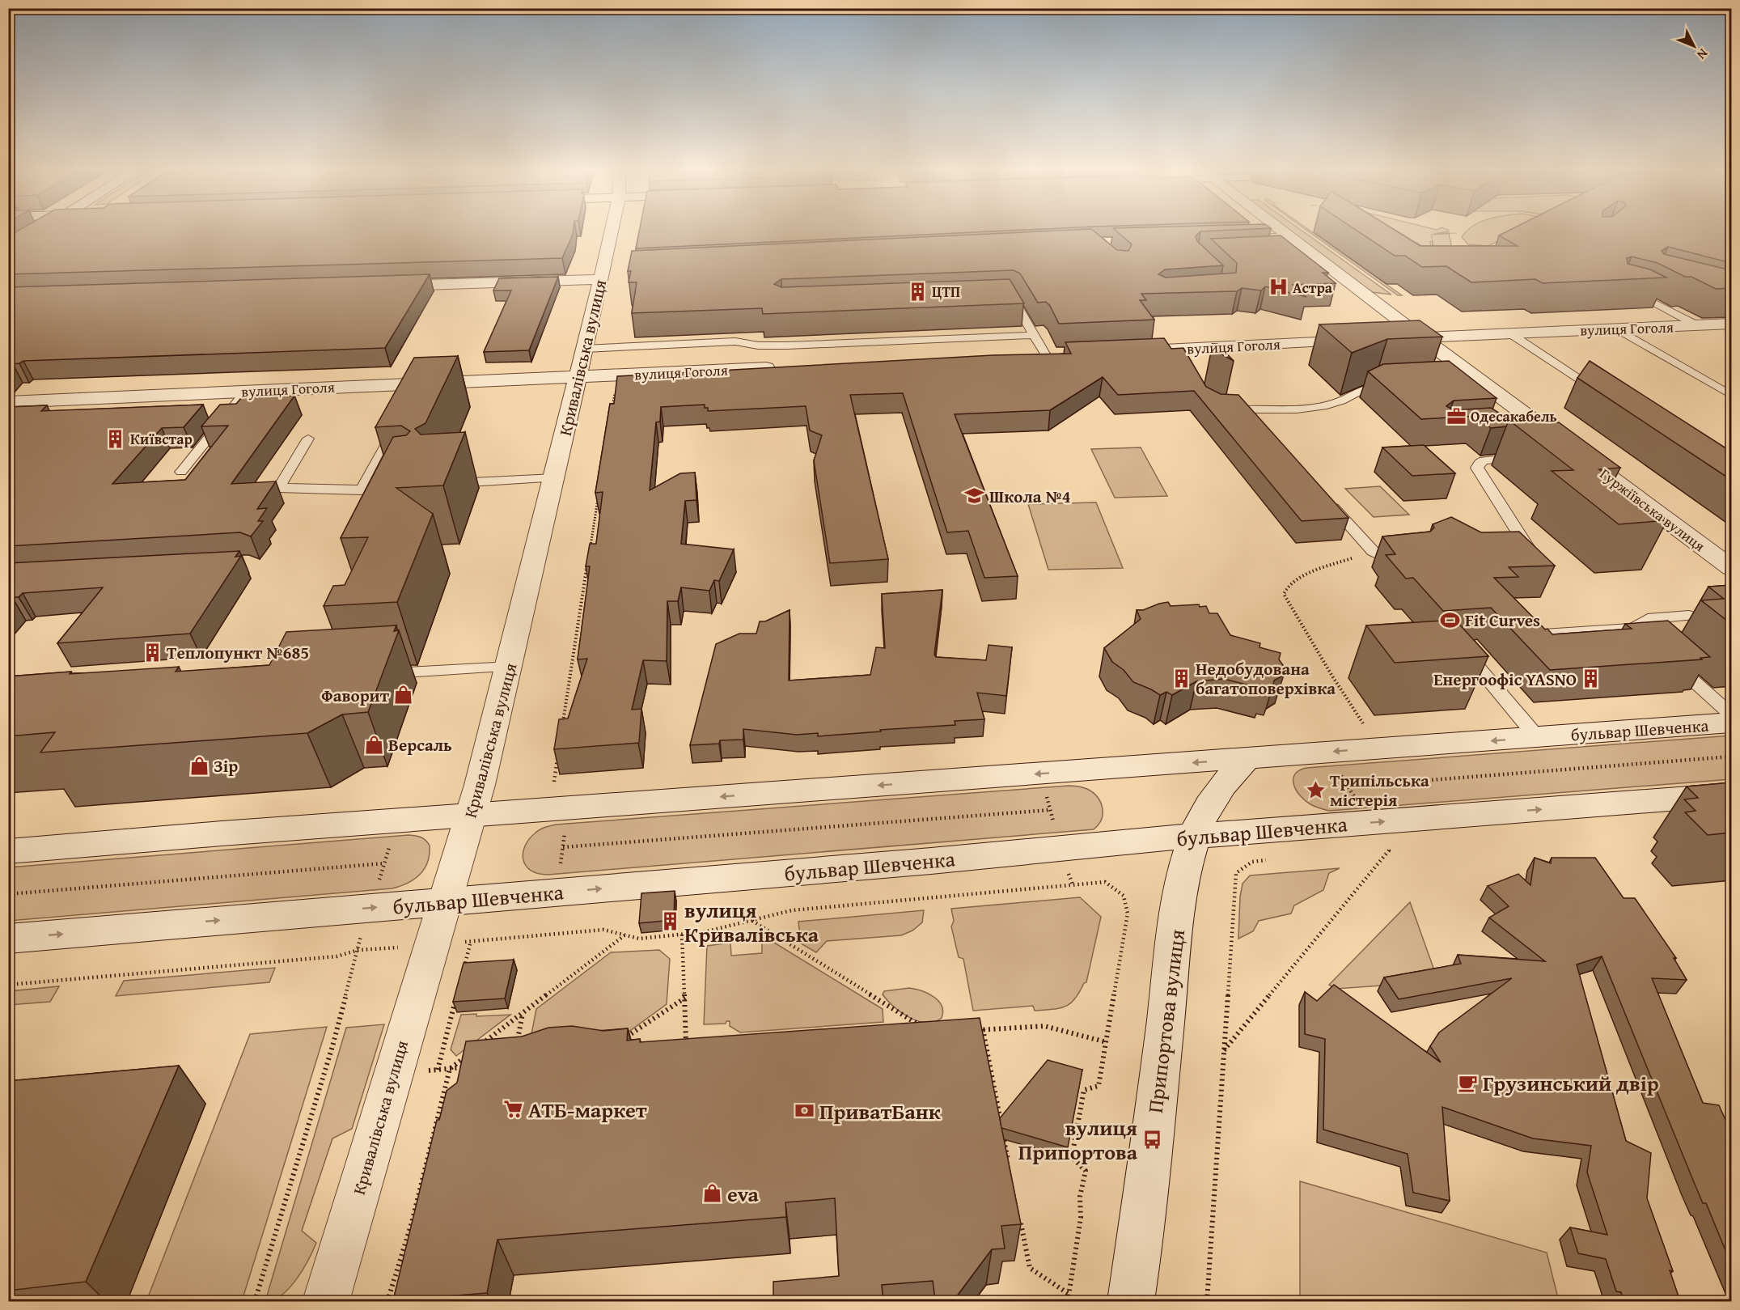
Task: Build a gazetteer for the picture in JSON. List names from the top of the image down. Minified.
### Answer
{"streets":{"street":["вулиця Гоголя","Кривалівська вулиця","Гуржіївська вулиця","бульвар Шевченка","Припортова вулиця"]},"crossings":[["вулиця Гоголя","Кривалівська вулиця"],["вулиця Гоголя","Гуржіївська вулиця"],["Кривалівська вулиця","бульвар Шевченка"],["бульвар Шевченка","Припортова вулиця"]],"places":{"hospital":["Астра"],"building":["ЦТП","Київстар","Теплопункт №685","Недобудована багатоповерхівка","Енергоофіс YASNO","вулиця Кривалівська"],"office":["Одесакабель"],"school or university":["Школа №4"],"sports":["Fit Curves"],"shop":["Фаворит","Версаль","Зір","eva"],"place":["Трипільська містерія"],"cafe":["Грузинський двір"],"supermarket":["АТБ-маркет"],"bank":["ПриватБанк"],"bus stop":["вулиця Припортова"]},"north":"bottom right"}
